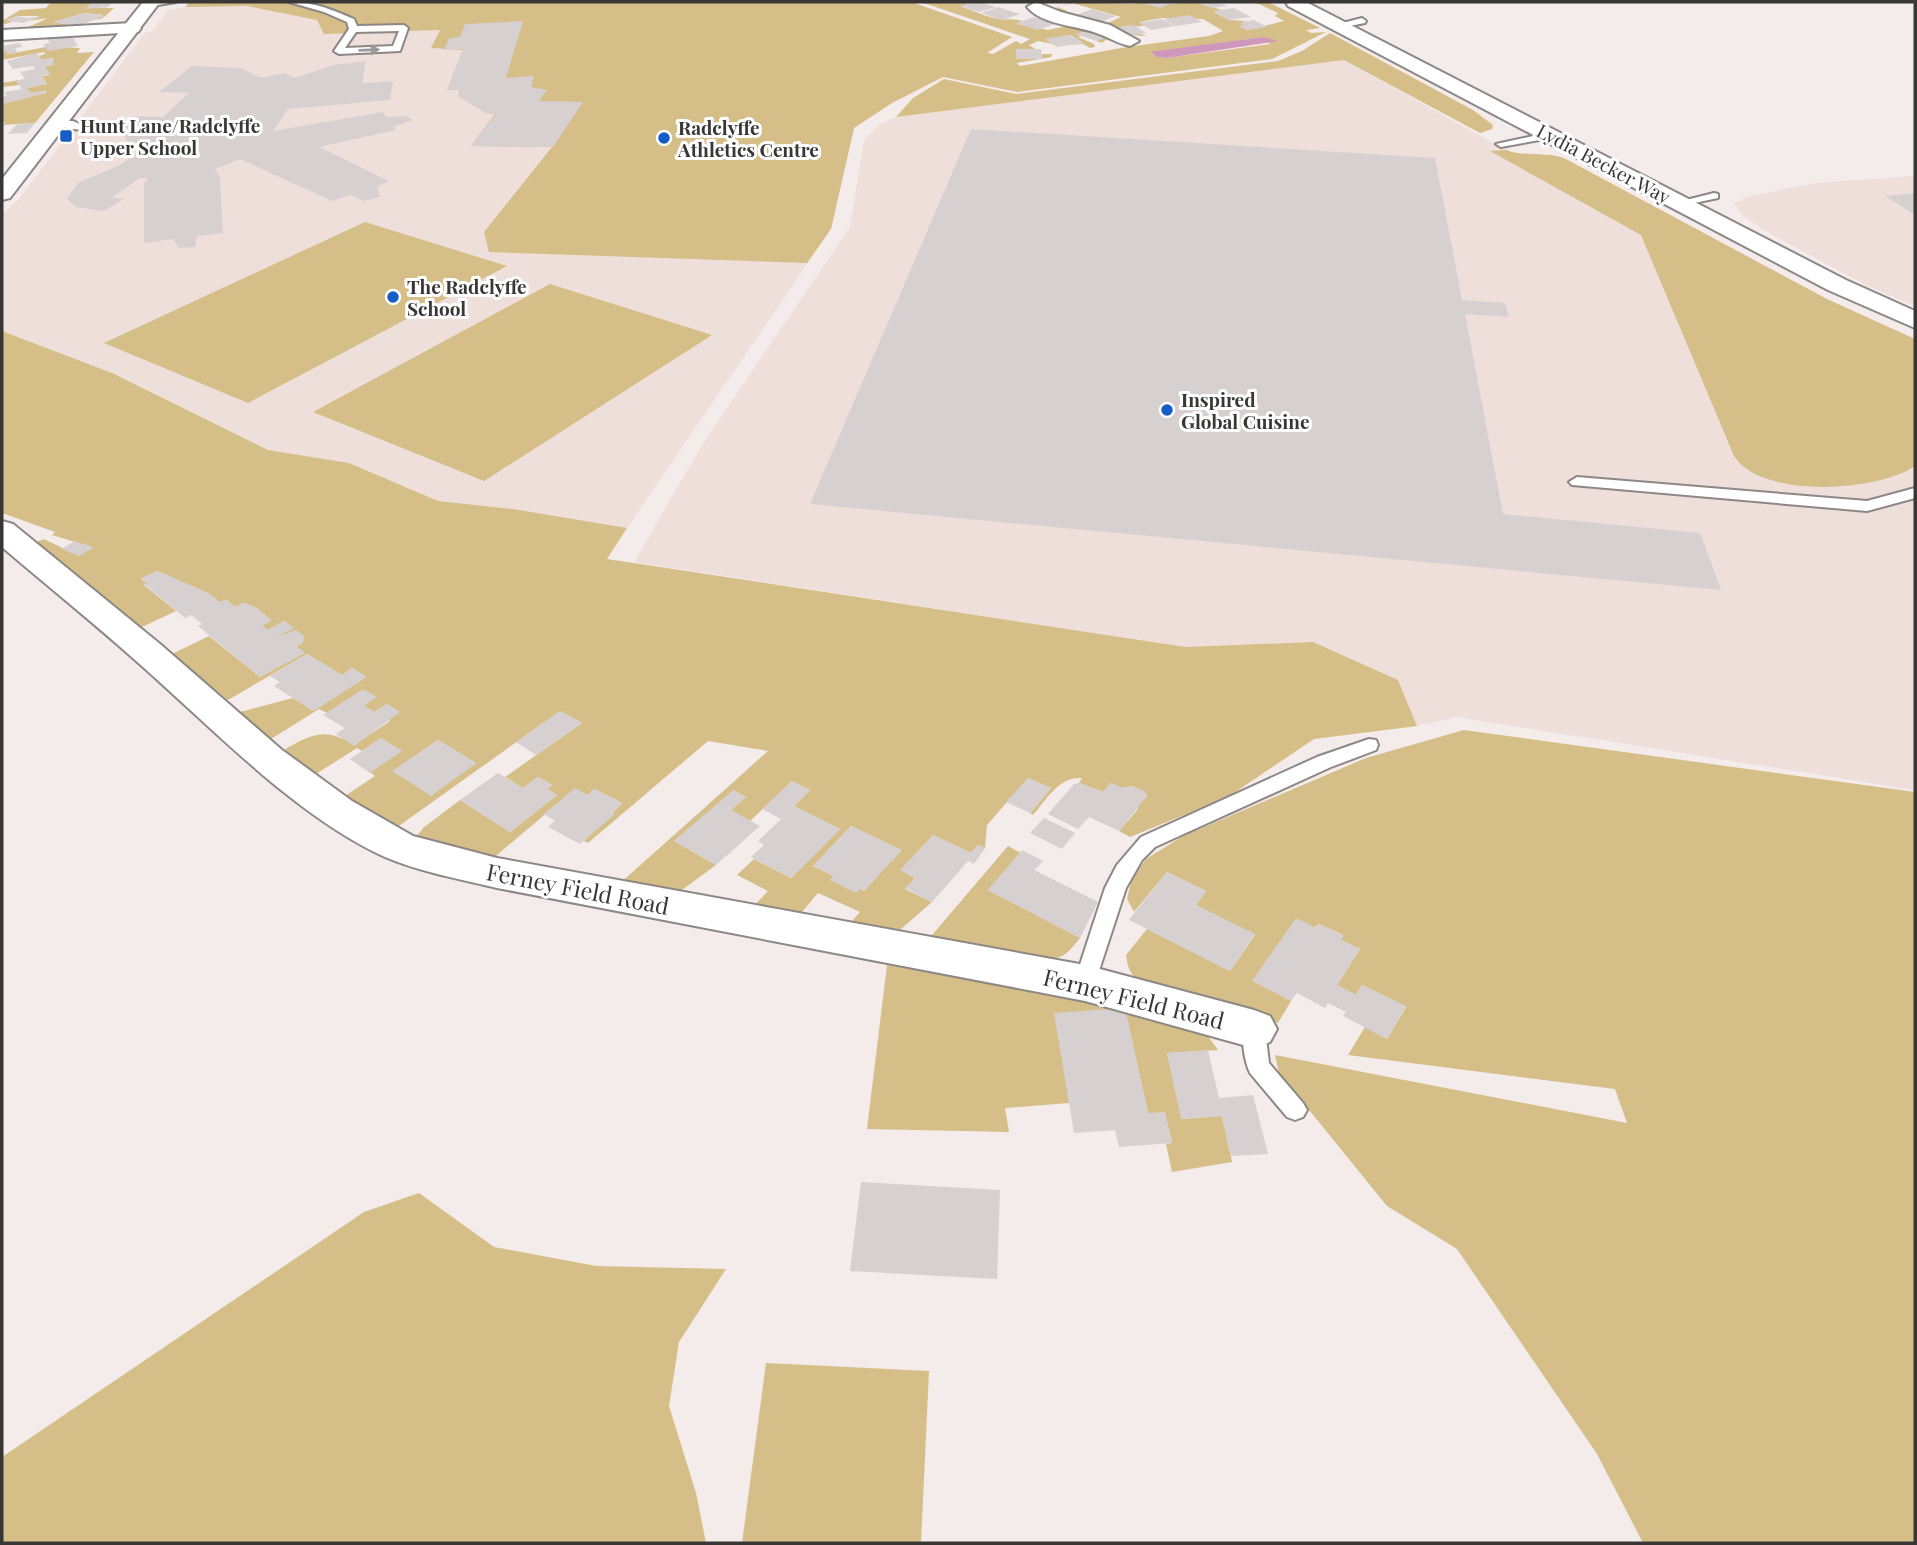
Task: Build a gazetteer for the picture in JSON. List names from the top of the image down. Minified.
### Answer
{"streets":{"street":["Lydia Becker Way","Ferney Field Road"]},"places":{"transit":["Hunt Lane/Radclyffe Upper School"],"other":["Radclyffe Athletics Centre","The Radclyffe School","Inspired Global Cuisine"]}}
